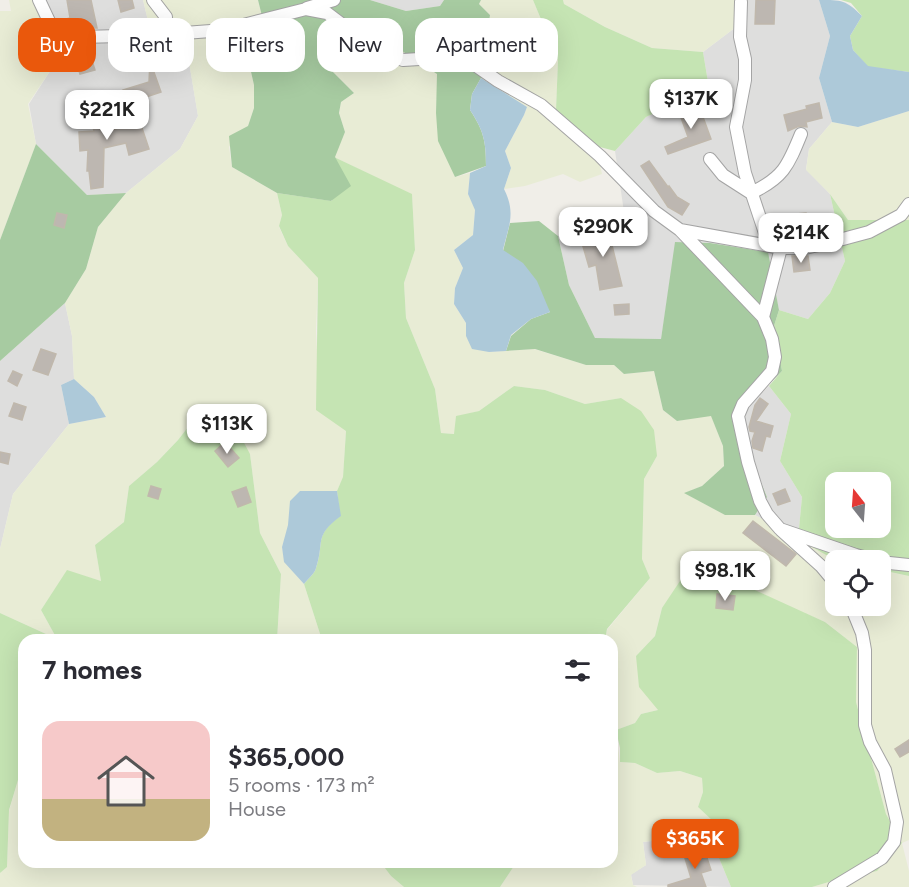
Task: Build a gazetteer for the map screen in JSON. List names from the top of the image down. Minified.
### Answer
{"north":"top","page":{"chip":["Buy","Rent","Filters","New","Apartment"],"price":["$137K","$221K","$290K","$214K","$113K","$98.1K","$365K"],"heading":"7 homes","list":[{"name":"$365,000","note":"5 rooms · 173 m² · House"}]}}
